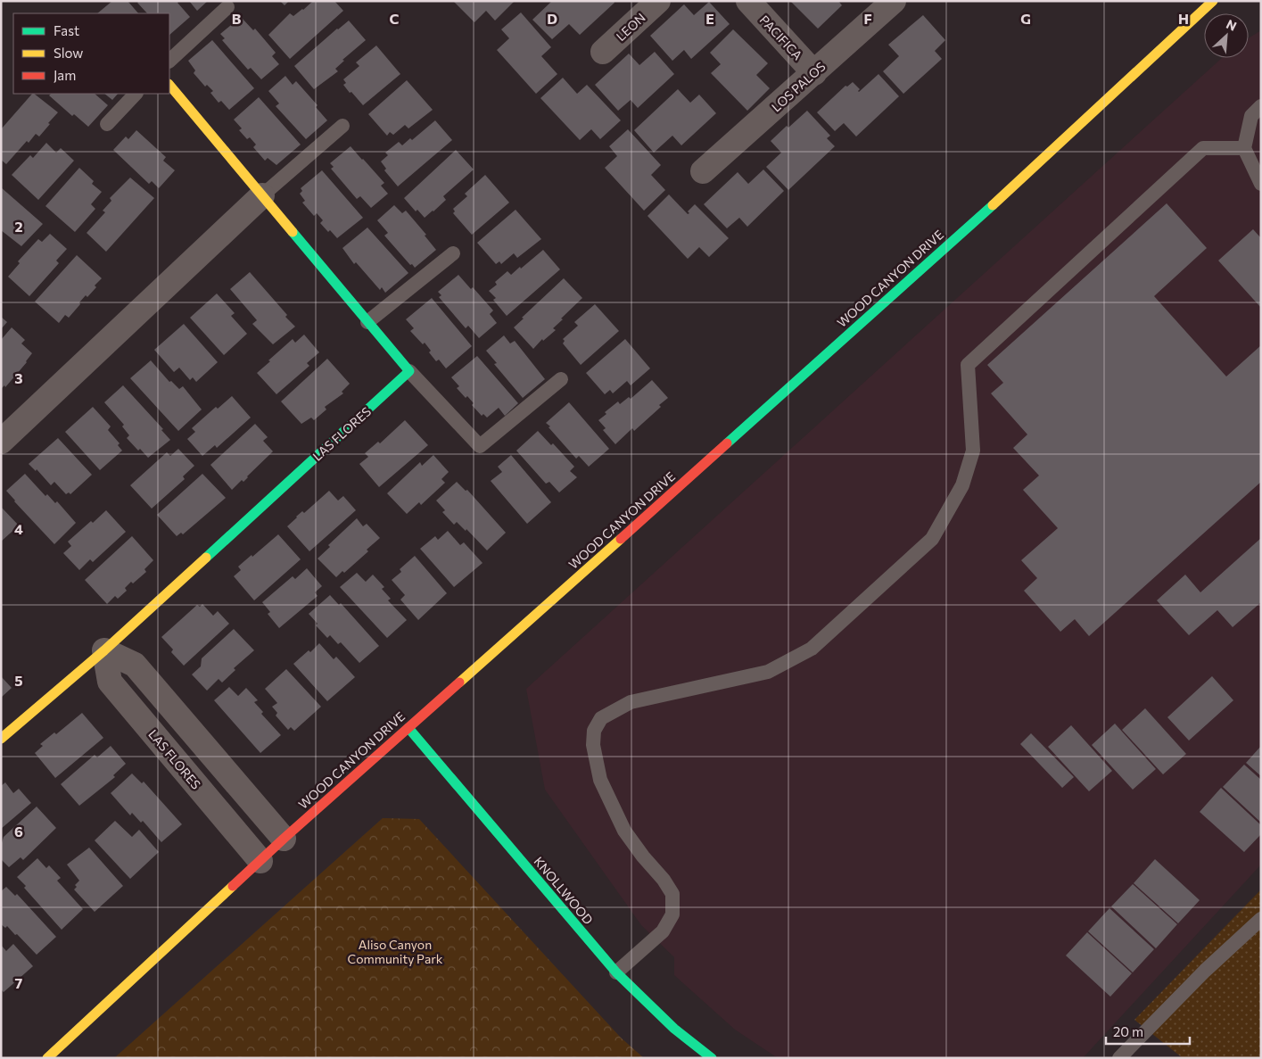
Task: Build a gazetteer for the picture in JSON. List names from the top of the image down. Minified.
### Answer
{"streets":{"main road":["WOOD CANYON DRIVE","LAS FLORES","KNOLLWOOD"],"street":["LEON","PACIFICA","LOS PALOS"]},"crossings":[["PACIFICA","LOS PALOS"],["WOOD CANYON DRIVE","LAS FLORES"],["WOOD CANYON DRIVE","KNOLLWOOD"]],"parks":["Aliso Canyon Community Park"],"legend":["Fast","Slow","Jam"],"scale_bar":"20 m","north":"top right","grid":{"columns":["B","C","D","E","F","G","H"],"rows":["2","3","4","5","6","7"]}}
